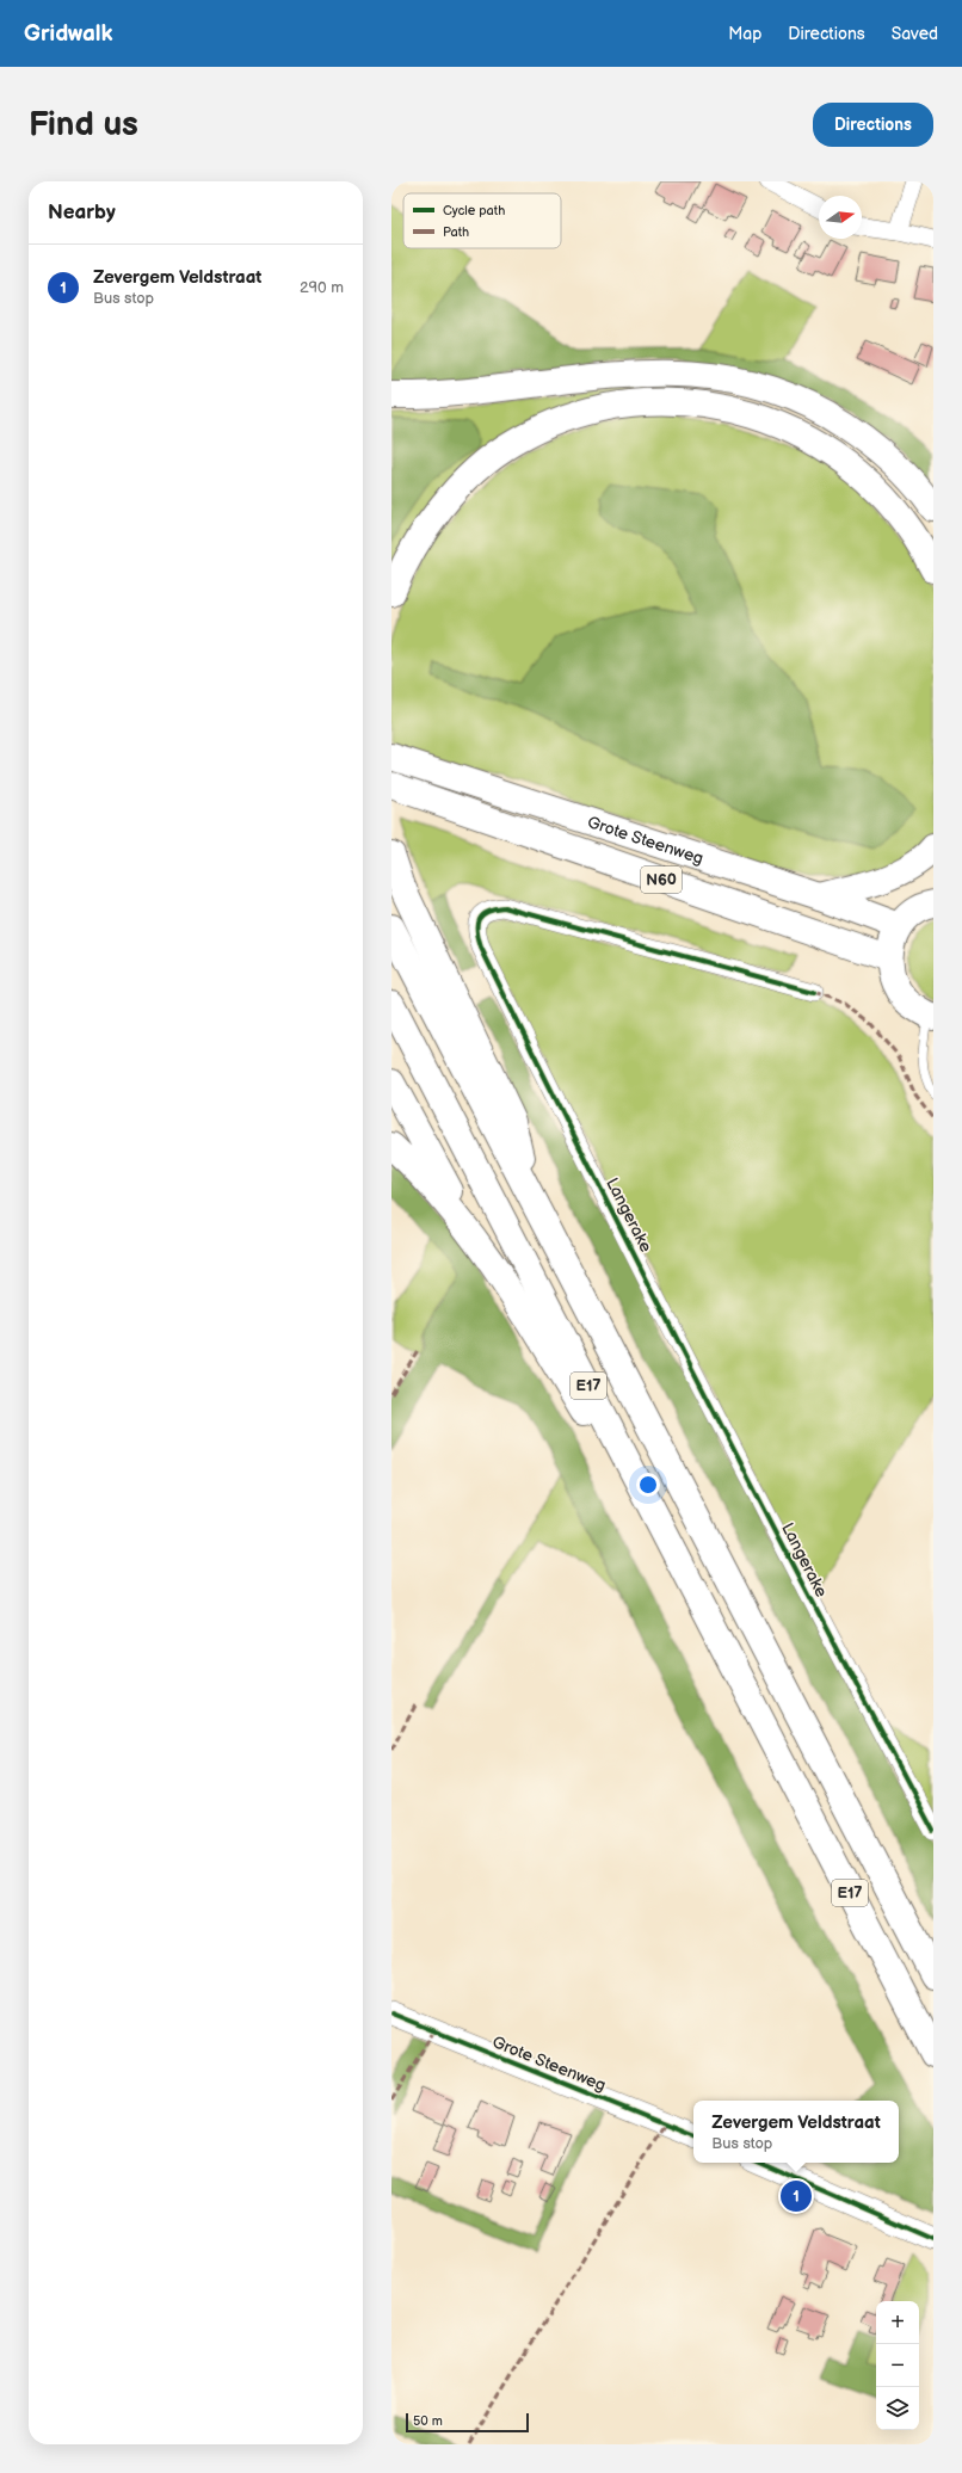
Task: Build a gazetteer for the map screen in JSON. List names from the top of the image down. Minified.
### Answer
{"streets":{"highway":["Grote Steenweg","N60","E17"],"street":["Langerake"]},"legend":["Cycle path","Path"],"scale_bar":"50 m","north":"right","page":{"header":"Gridwalk","nav":["Map","Directions","Saved"],"buttons":"Directions","title":"Find us","heading":"Nearby","list":[{"mark":"1","name":"Zevergem Veldstraat","note":"Bus stop","value":"290 m"}],"popup":["Zevergem Veldstraat","Bus stop"],"pins":"1","map_buttons":["+","−"],"scale":"50 m"}}
